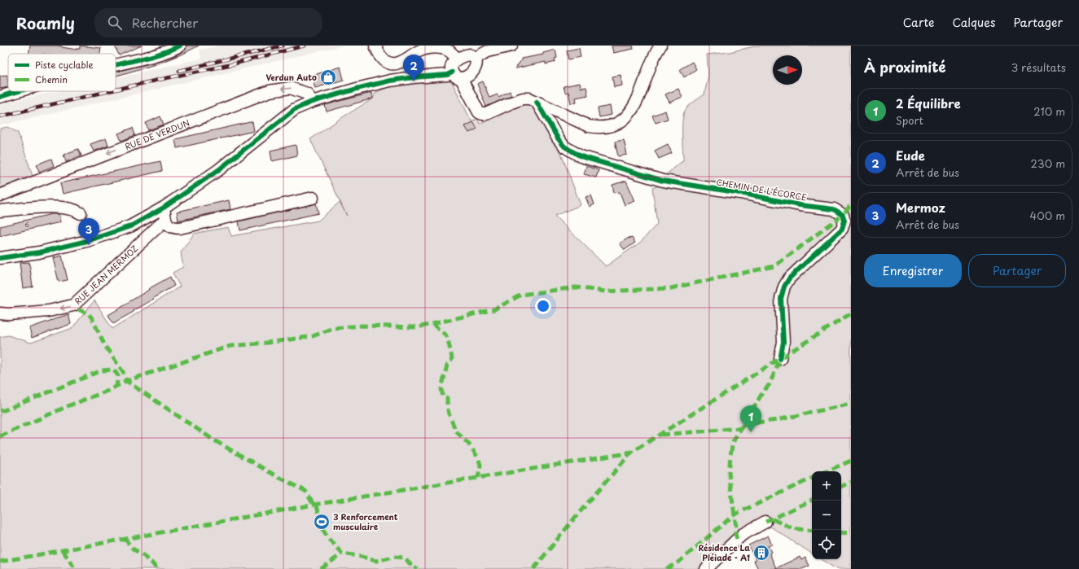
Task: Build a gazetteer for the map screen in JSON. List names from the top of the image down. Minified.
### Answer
{"streets":{"street":["RUE DE VERDUN","CHEMIN DE L'ÉCORCE","RUE JEAN MERMOZ"]},"places":{"shop":["Verdun Auto"],"sports":["3 Renforcement musculaire"],"building":["Résidence La Pléiade - A1"]},"house_numbers":["6"],"legend":["Piste cyclable","Chemin"],"north":"right","page":{"header":"Roamly","search":"Rechercher","nav":["Carte","Calques","Partager"],"heading":["À proximité","3 résultats"],"pins":["2","3","1"],"list":[{"mark":"1","name":"2 Équilibre","note":"Sport","value":"210 m"},{"mark":"2","name":"Eude","note":"Arrêt de bus","value":"230 m"},{"mark":"3","name":"Mermoz","note":"Arrêt de bus","value":"400 m"}],"buttons":["Enregistrer","Partager"],"map_buttons":["+","−"]}}
